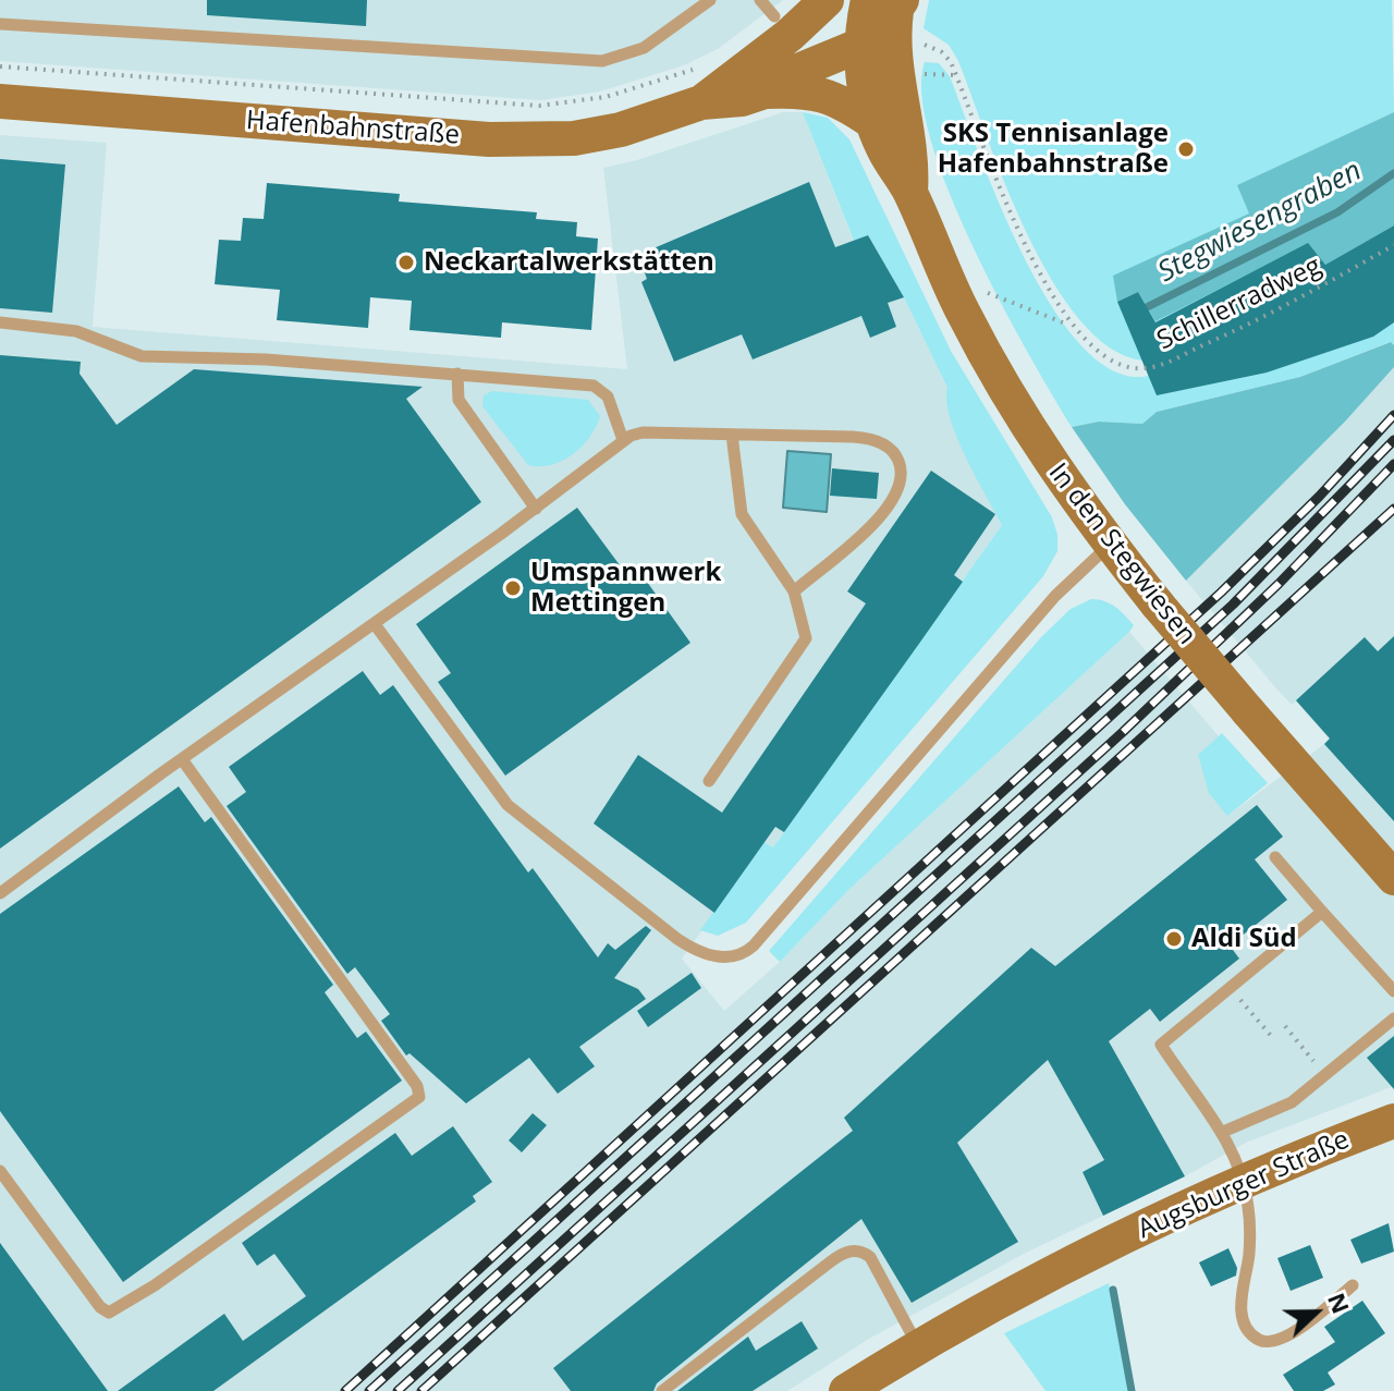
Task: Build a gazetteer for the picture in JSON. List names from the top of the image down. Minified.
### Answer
{"streets":{"main road":["Hafenbahnstraße","In den Stegwiesen","Augsburger Straße"],"path":["Schillerradweg"]},"crossings":[["Hafenbahnstraße","In den Stegwiesen"]],"water":["Stegwiesengraben"],"places":["SKS Tennisanlage Hafenbahnstraße","Neckartalwerkstätten","Umspannwerk Mettingen","Aldi Süd"],"north":"right"}
